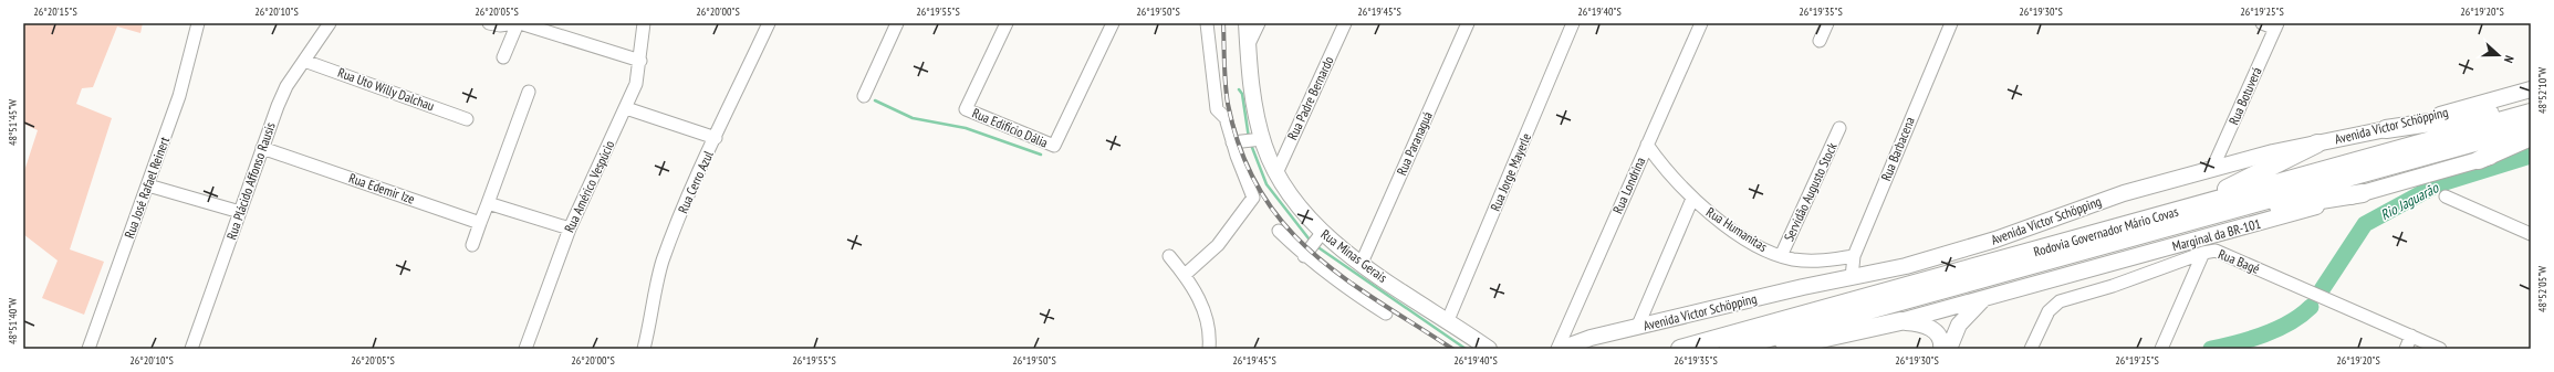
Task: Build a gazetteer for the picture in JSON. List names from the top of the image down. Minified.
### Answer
{"streets":{"highway":["Rodovia Governador Mário Covas"],"main road":["Avenida Victor Schöpping","Marginal da BR-101","Rua Minas Gerais"],"street":["Rua Uto Willy Dalchau","Rua Botuverá","Rua Padre Bernardo","Rua Edifício Dália","Rua Paranaguá","Rua Barbacena","Rua Jorge Mayerle","Rua Plácido Affonso Rausis","Rua Cerro Azul","Rua Londrina","Rua Américo Vespúcio","Rua José Rafael Reinert","Rua Edemir Ize","Servidão Augusto Stock","Rua Humanitas","Rua Bagé"]},"crossings":[["Rua Uto Willy Dalchau","Rua Plácido Affonso Rausis"],["Rua Botuverá","Avenida Victor Schöpping"],["Rua Padre Bernardo","Rua Minas Gerais"],["Avenida Victor Schöpping","Rua Barbacena"],["Avenida Victor Schöpping","Rua Londrina"],["Rua Paranaguá","Rua Minas Gerais"],["Rua Barbacena","Rua Humanitas"],["Rua Jorge Mayerle","Rua Minas Gerais"],["Rua Plácido Affonso Rausis","Rua Edemir Ize"],["Rua Londrina","Rua Humanitas"],["Servidão Augusto Stock","Rua Humanitas"]],"water":["Rio Jaguarão"],"north":"right","coordinates":["26°20'15\"S","26°20'10\"S","26°20'05\"S","26°20'00\"S","26°19'55\"S","26°19'50\"S","26°19'45\"S","26°19'40\"S","26°19'35\"S","26°19'30\"S","26°19'25\"S","26°19'20\"S","48°52'10\"W","48°51'45\"W","48°52'05\"W","48°51'40\"W"]}
